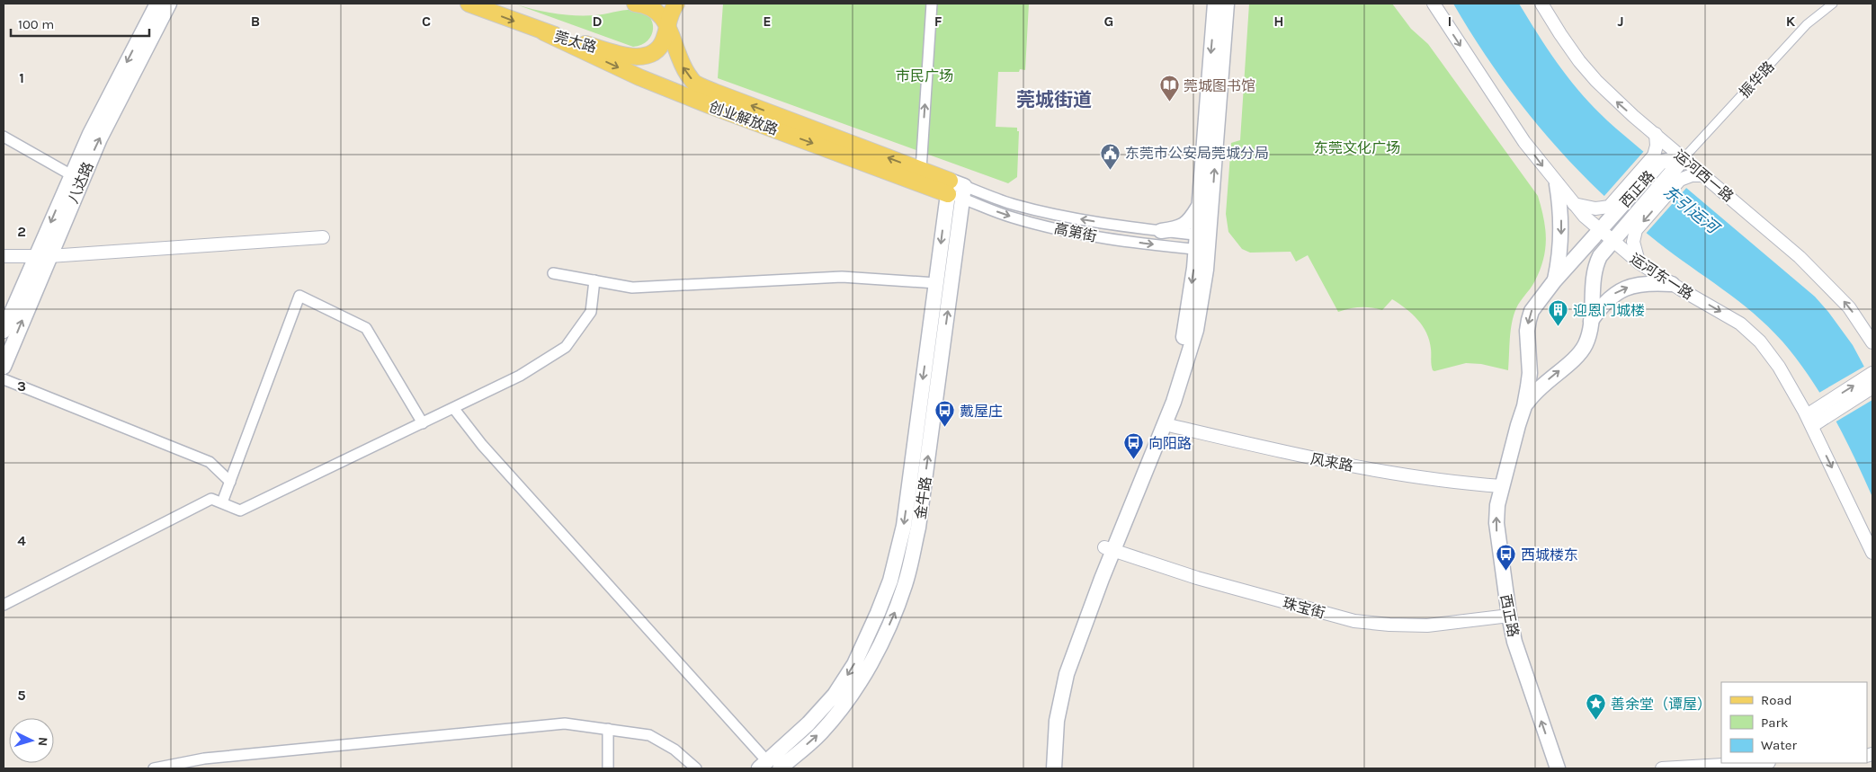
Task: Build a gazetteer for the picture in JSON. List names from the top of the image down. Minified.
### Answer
{"streets":{"main road":["莞太路","创业解放路","八达路","西正路","金牛路"],"street":["振华路","运河西一路","高第街","运河东一路","风来路","珠宝街"]},"crossings":[["莞太路","创业解放路"],["振华路","运河西一路"],["振华路","西正路"],["创业解放路","高第街"],["创业解放路","金牛路"],["运河西一路","西正路"],["西正路","运河东一路"],["西正路","风来路"],["西正路","珠宝街"],["高第街","金牛路"]],"one_way":["莞太路","运河西一路","运河东一路"],"districts":["莞城街道"],"water":["东引运河"],"parks":["市民广场","东莞文化广场"],"places":{"library":["莞城图书馆"],"public building":["东莞市公安局莞城分局"],"building":["迎恩门城楼"],"bus stop":["戴屋庄","向阳路","西城楼东"],"place":["善余堂（谭屋）"]},"legend":["Road","Park","Water"],"scale_bar":"100 m","north":"right","grid":{"columns":["B","C","D","E","F","G","H","I","J","K"],"rows":["1","2","3","4","5"]}}
